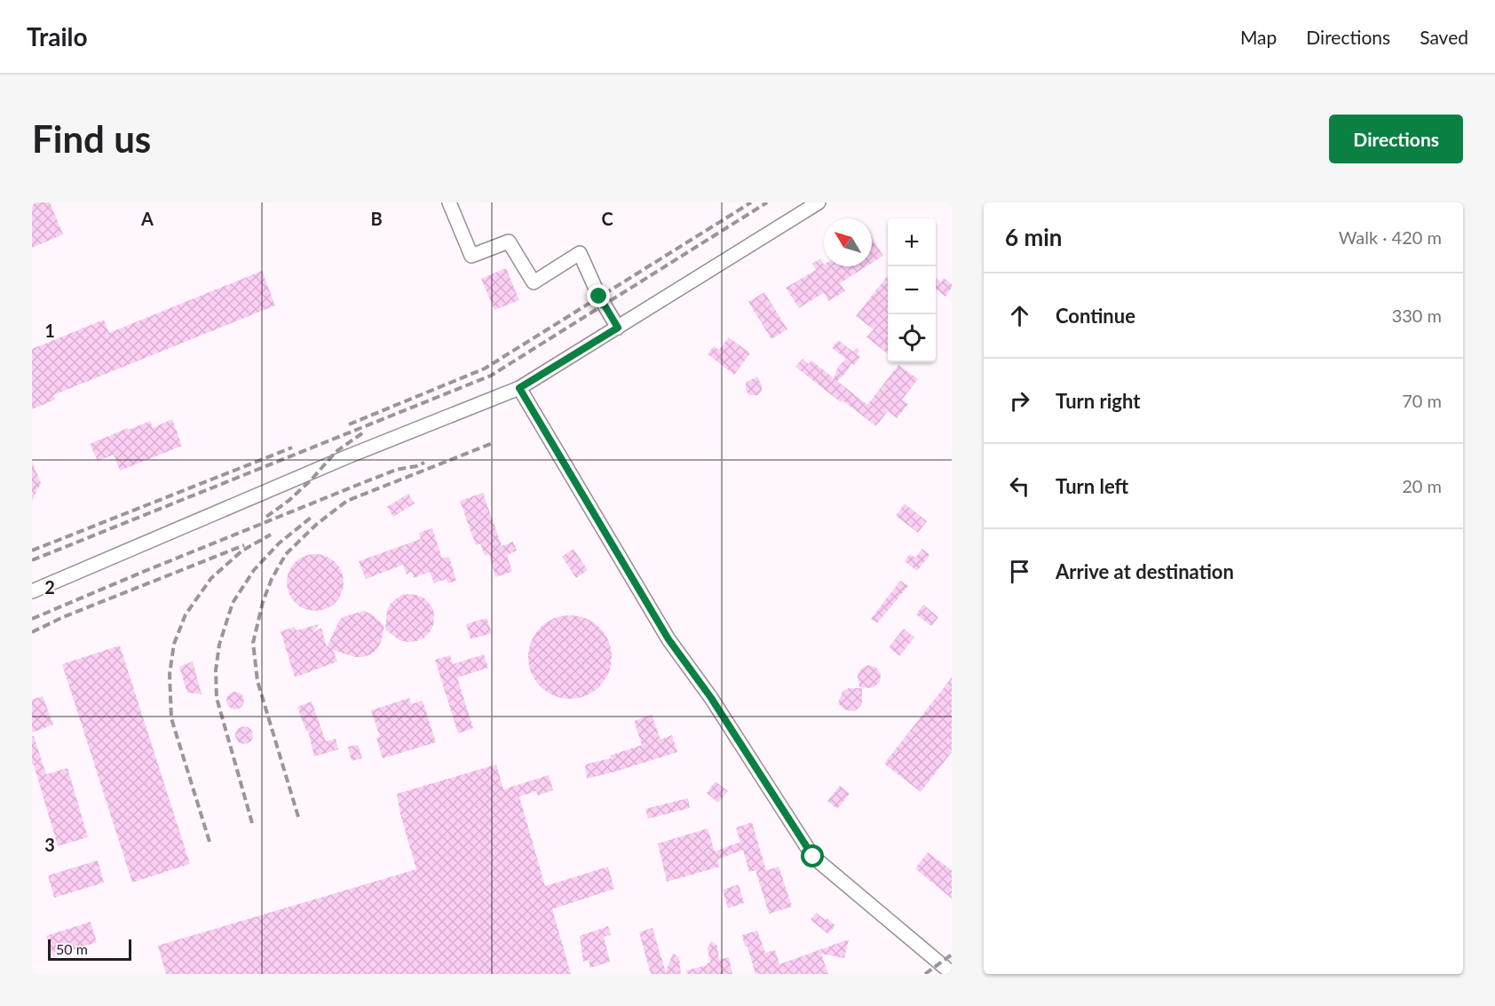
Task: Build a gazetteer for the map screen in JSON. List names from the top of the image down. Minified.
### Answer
{"scale_bar":"50 m","north":"top left","page":{"header":"Trailo","nav":["Map","Directions","Saved"],"buttons":"Directions","title":"Find us","heading":["6 min","Walk · 420 m"],"map_buttons":["+","−"],"list":[["Continue","330 m"],["Turn right","70 m"],["Turn left","20 m"],"Arrive at destination"],"scale":"50 m"},"grid":{"columns":["A","B","C"],"rows":["1","2","3"]}}
